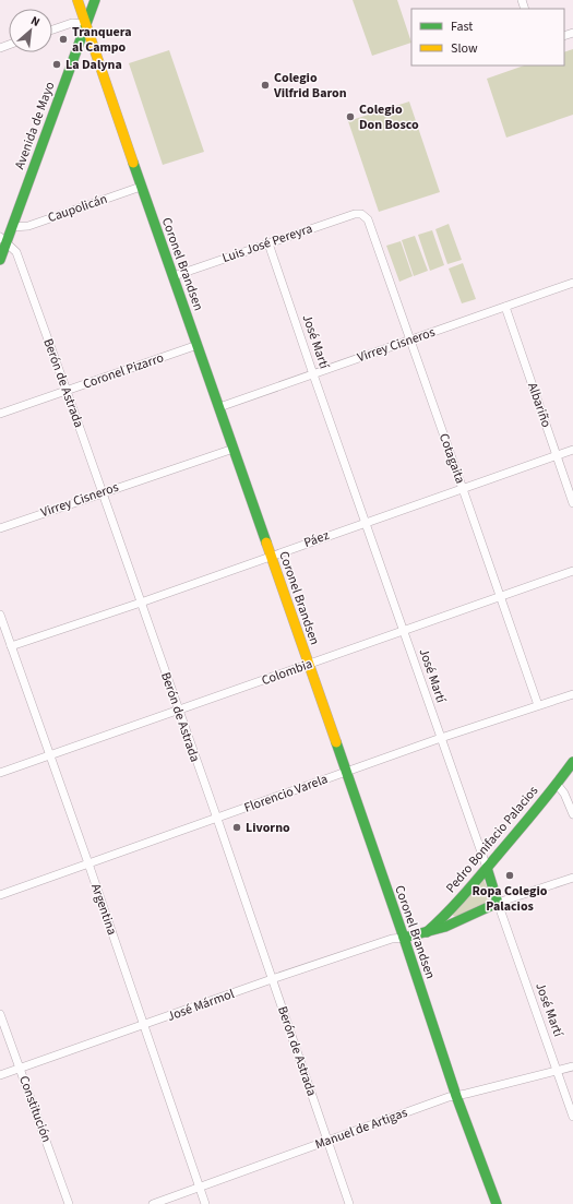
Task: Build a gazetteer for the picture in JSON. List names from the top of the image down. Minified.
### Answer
{"streets":{"street":["Avenida de Mayo","Caupolicán","Luis José Pereyra","Coronel Brandsen","José Martí","Virrey Cisneros","Coronel Pizarro","Berón de Astrada","Albariño","Cotagaita","Páez","Colombia","Florencio Varela","Pedro Bonifacio Palacios","Argentina","José Mármol","Constitución","Manuel de Artigas"]},"crossings":[["Avenida de Mayo","Caupolicán"],["Avenida de Mayo","Coronel Brandsen"],["Avenida de Mayo","Berón de Astrada"],["Caupolicán","Coronel Brandsen"],["Luis José Pereyra","Coronel Brandsen"],["Luis José Pereyra","José Martí"],["Luis José Pereyra","Cotagaita"],["Coronel Brandsen","Virrey Cisneros"],["Coronel Brandsen","Coronel Pizarro"],["Coronel Brandsen","Páez"],["Coronel Brandsen","Colombia"],["Coronel Brandsen","Florencio Varela"],["Coronel Brandsen","Pedro Bonifacio Palacios"],["Coronel Brandsen","José Mármol"],["Coronel Brandsen","Manuel de Artigas"],["José Martí","Virrey Cisneros"],["José Martí","Páez"],["José Martí","Colombia"],["José Martí","Florencio Varela"],["José Martí","Pedro Bonifacio Palacios"],["José Martí","Manuel de Artigas"],["Virrey Cisneros","Berón de Astrada"],["Virrey Cisneros","Albariño"],["Virrey Cisneros","Cotagaita"],["Coronel Pizarro","Berón de Astrada"],["Berón de Astrada","Páez"],["Berón de Astrada","Colombia"],["Berón de Astrada","Florencio Varela"],["Berón de Astrada","José Mármol"],["Berón de Astrada","Manuel de Artigas"],["Albariño","Páez"],["Cotagaita","Páez"],["Cotagaita","Colombia"],["Cotagaita","Florencio Varela"],["Páez","Argentina"],["Colombia","Argentina"],["Florencio Varela","Argentina"],["Pedro Bonifacio Palacios","José Mármol"],["Argentina","José Mármol"],["Argentina","Manuel de Artigas"],["José Mármol","Constitución"]],"places":["Tranquera al Campo","La Dalyna","Colegio Vilfrid Baron","Colegio Don Bosco","Livorno","Ropa Colegio Palacios"],"legend":["Fast","Slow"],"north":"top right"}
